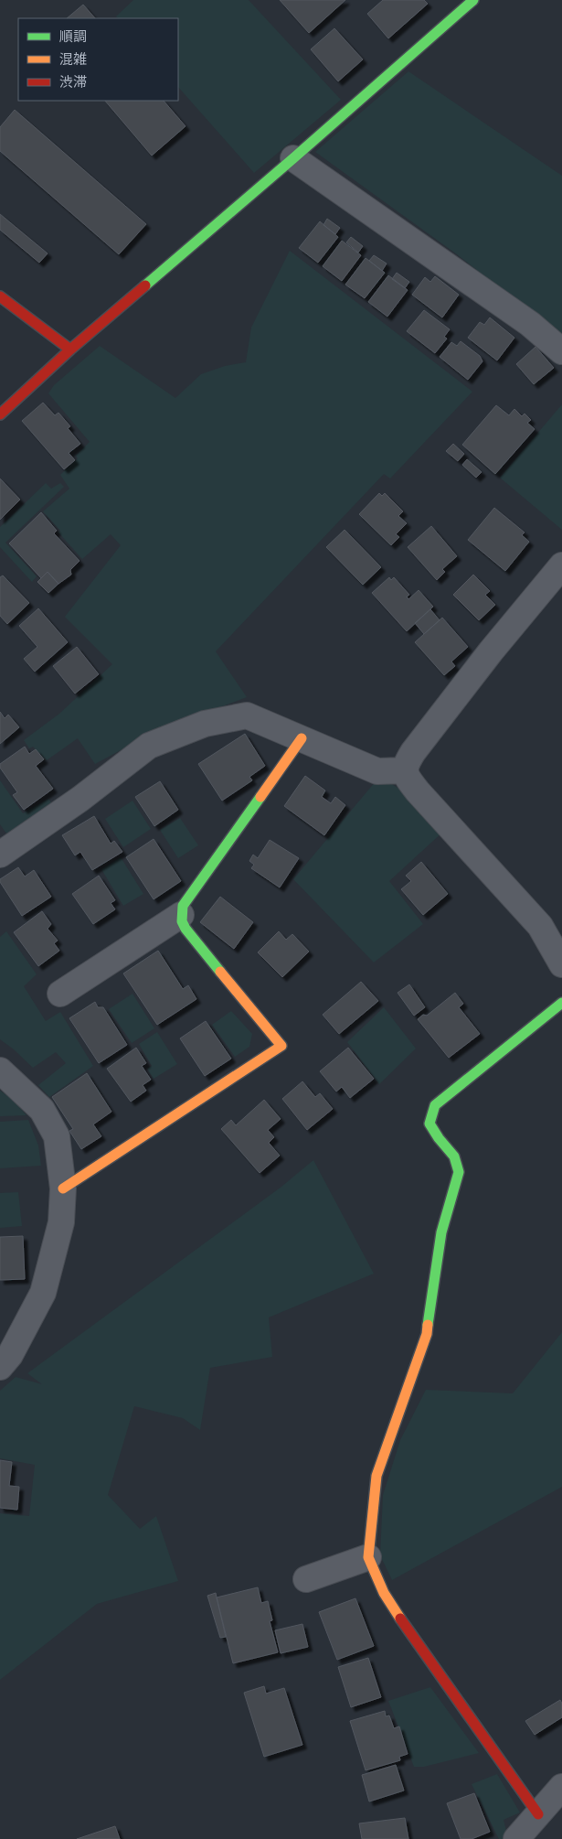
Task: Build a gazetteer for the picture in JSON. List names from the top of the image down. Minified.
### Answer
{"legend":["順調","混雑","渋滞"]}
